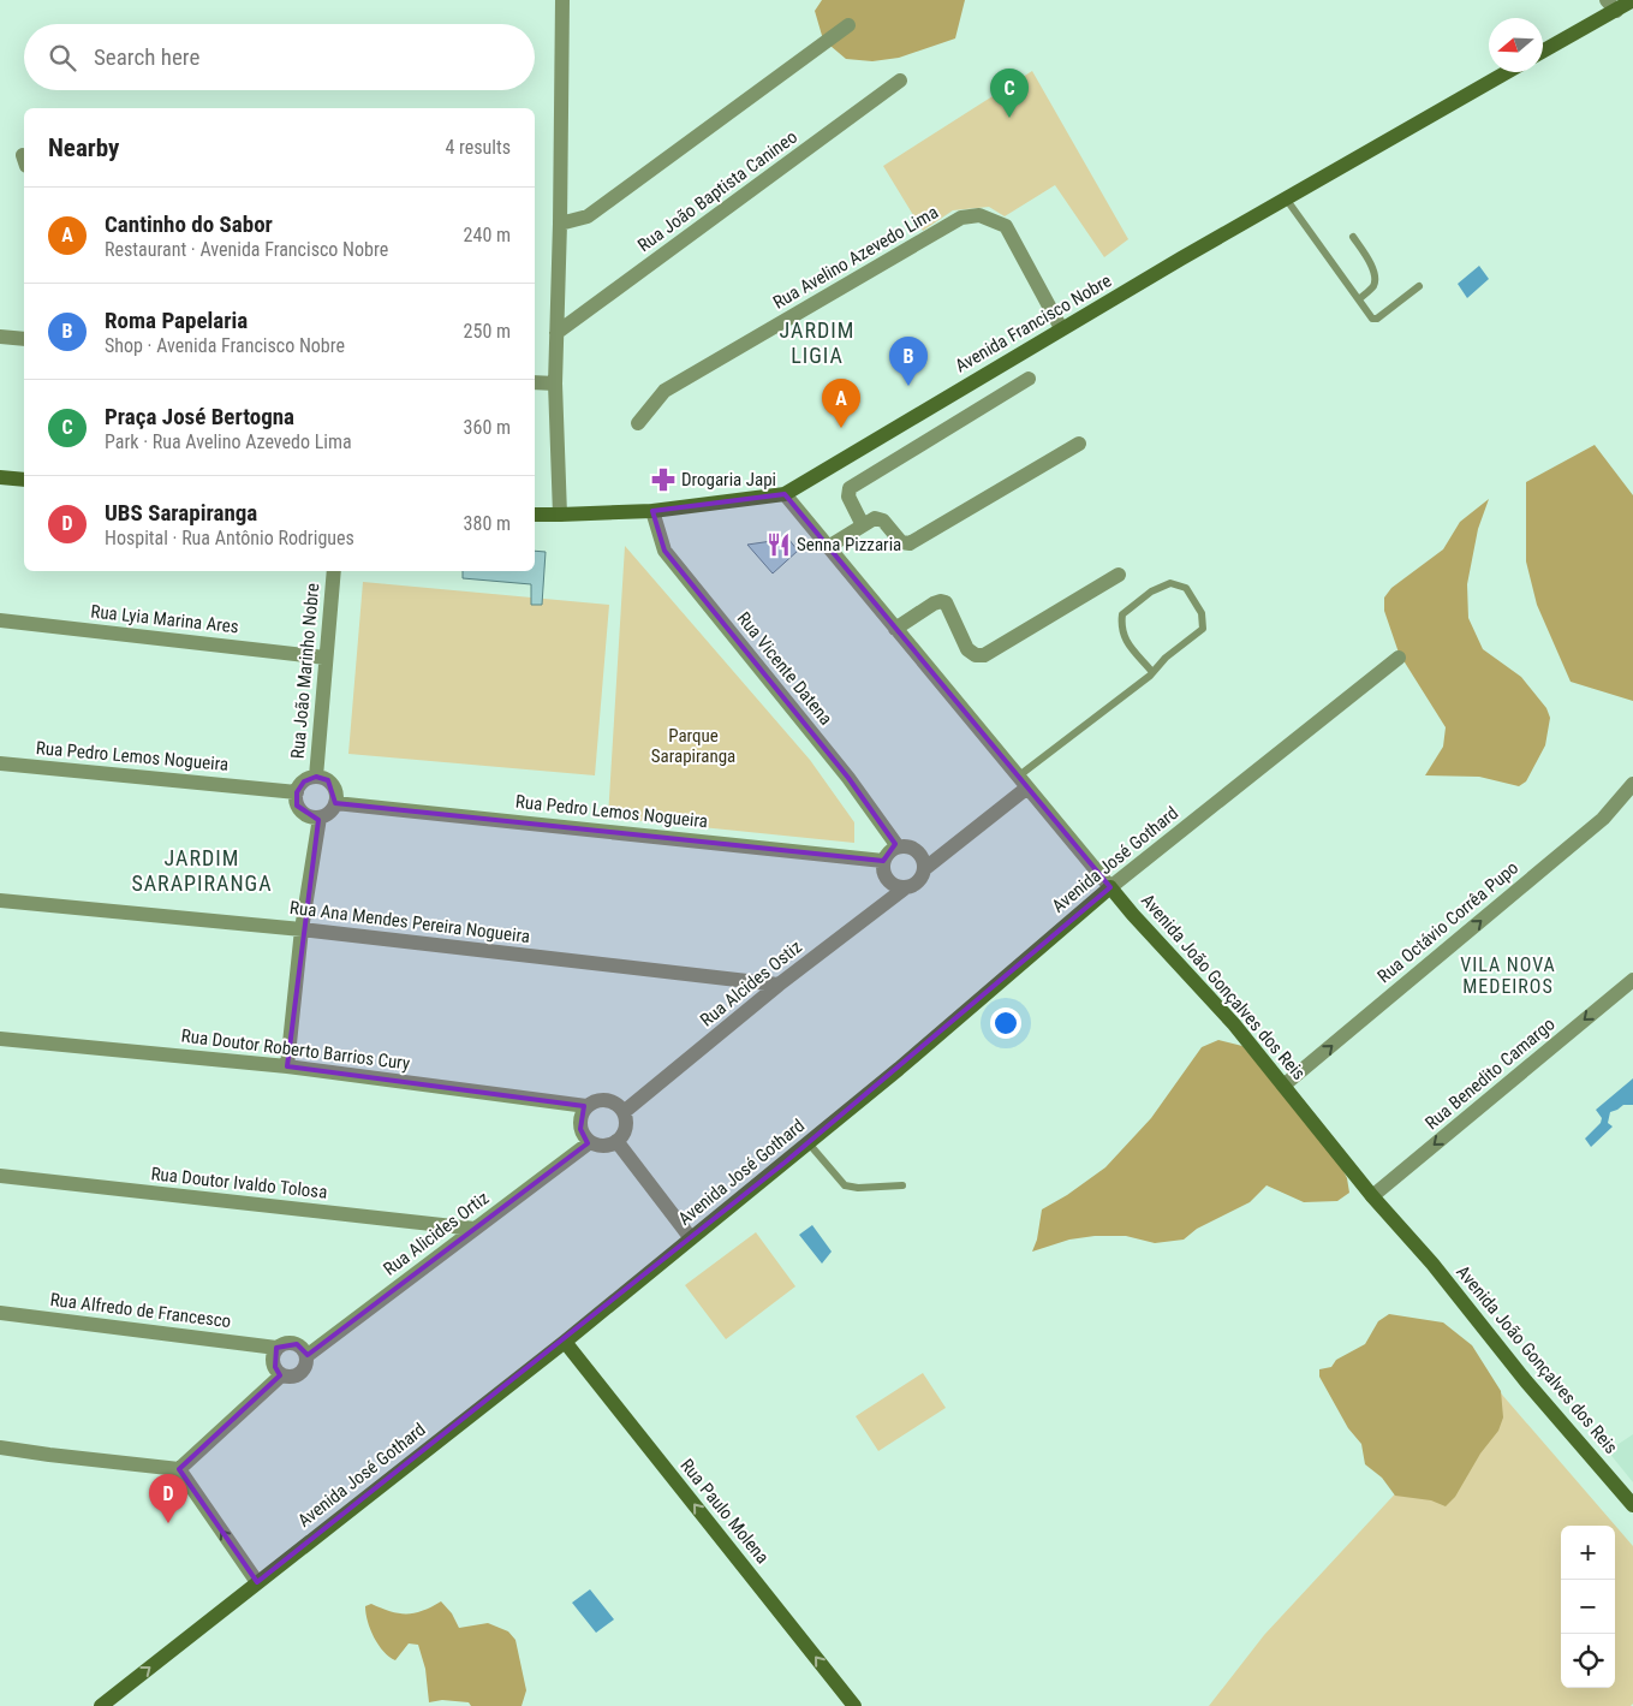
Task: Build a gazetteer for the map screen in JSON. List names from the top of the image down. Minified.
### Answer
{"streets":{"street":["Rua João Baptista Canineo","Rua Avelino Azevedo Lima","Avenida Francisco Nobre","Rua Lyia Marina Ares","Rua Vicente Datena","Rua João Marinho Nobre","Rua Pedro Lemos Nogueira","Avenida José Gothard","Rua Ana Mendes Pereira Nogueira","Rua Octávio Corrêa Pupo","Rua Alcides Ostiz","Avenida João Gonçalves dos Reis","Rua Doutor Roberto Barrios Cury","Rua Benedito Camargo","Rua Doutor Ivaldo Tolosa","Rua Alicides Ortiz","Rua Alfredo de Francesco","Rua Paulo Molena"]},"crossings":[["Rua Avelino Azevedo Lima","Avenida Francisco Nobre"],["Avenida Francisco Nobre","Rua Vicente Datena"],["Avenida Francisco Nobre","Avenida João Gonçalves dos Reis"],["Rua Lyia Marina Ares","Rua João Marinho Nobre"],["Rua Vicente Datena","Rua Pedro Lemos Nogueira"],["Rua Vicente Datena","Rua Alcides Ostiz"],["Rua João Marinho Nobre","Rua Pedro Lemos Nogueira"],["Rua Pedro Lemos Nogueira","Rua Alcides Ostiz"],["Avenida José Gothard","Avenida João Gonçalves dos Reis"],["Avenida José Gothard","Rua Paulo Molena"],["Rua Ana Mendes Pereira Nogueira","Rua Alcides Ostiz"],["Rua Octávio Corrêa Pupo","Avenida João Gonçalves dos Reis"],["Rua Alcides Ostiz","Rua Doutor Roberto Barrios Cury"],["Rua Alcides Ostiz","Rua Alicides Ortiz"],["Avenida João Gonçalves dos Reis","Rua Benedito Camargo"],["Rua Doutor Roberto Barrios Cury","Rua Alicides Ortiz"],["Rua Doutor Ivaldo Tolosa","Rua Alicides Ortiz"],["Rua Alicides Ortiz","Rua Alfredo de Francesco"]],"one_way":["Rua Octávio Corrêa Pupo","Rua Benedito Camargo","Rua Paulo Molena"],"districts":["JARDIM LIGIA","JARDIM SARAPIRANGA","VILA NOVA MEDEIROS"],"parks":["Parque Sarapiranga"],"places":{"pharmacy":["Drogaria Japi"],"restaurant":["Senna Pizzaria"]},"north":"left","page":{"search":"Search here","pins":["C","B","A","D"],"heading":["Nearby","4 results"],"list":[{"mark":"A","name":"Cantinho do Sabor","note":"Restaurant · Avenida Francisco Nobre","value":"240 m"},{"mark":"B","name":"Roma Papelaria","note":"Shop · Avenida Francisco Nobre","value":"250 m"},{"mark":"C","name":"Praça José Bertogna","note":"Park · Rua Avelino Azevedo Lima","value":"360 m"},{"mark":"D","name":"UBS Sarapiranga","note":"Hospital · Rua Antônio Rodrigues","value":"380 m"}],"map_buttons":["+","−"]}}
